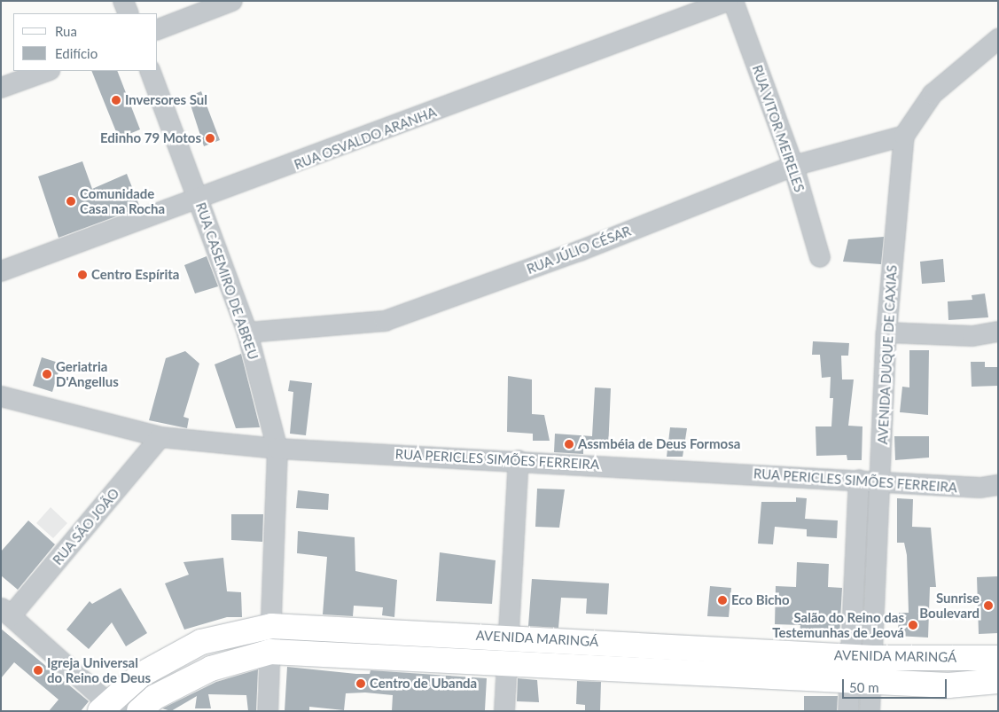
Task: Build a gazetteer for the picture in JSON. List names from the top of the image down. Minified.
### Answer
{"streets":{"main road":["AVENIDA MARINGÁ"],"street":["RUA VITOR MEIRELES","RUA OSVALDO ARANHA","RUA JÚLIO CÉSAR","RUA CASEMIRO DE ABREU","AVENIDA DUQUE DE CAXIAS","RUA PERICLES SIMÕES FERREIRA","RUA SÃO JOÃO"]},"crossings":[["RUA VITOR MEIRELES","RUA JÚLIO CÉSAR"],["RUA OSVALDO ARANHA","RUA CASEMIRO DE ABREU"],["RUA JÚLIO CÉSAR","RUA CASEMIRO DE ABREU"],["RUA JÚLIO CÉSAR","AVENIDA DUQUE DE CAXIAS"],["RUA CASEMIRO DE ABREU","RUA PERICLES SIMÕES FERREIRA"],["RUA CASEMIRO DE ABREU","AVENIDA MARINGÁ"],["AVENIDA DUQUE DE CAXIAS","RUA PERICLES SIMÕES FERREIRA"],["AVENIDA DUQUE DE CAXIAS","AVENIDA MARINGÁ"],["RUA PERICLES SIMÕES FERREIRA","RUA SÃO JOÃO"]],"places":["Inversores Sul","Edinho 79 Motos","Comunidade Casa na Rocha","Centro Espírita","Geriatria D'Angellus","Assmbéia de Deus Formosa","Eco Bicho","Sunrise Boulevard","Salão do Reino das Testemunhas de Jeová","Igreja Universal do Reino de Deus","Centro de Ubanda"],"legend":["Rua","Edifício"],"scale_bar":"50 m"}
